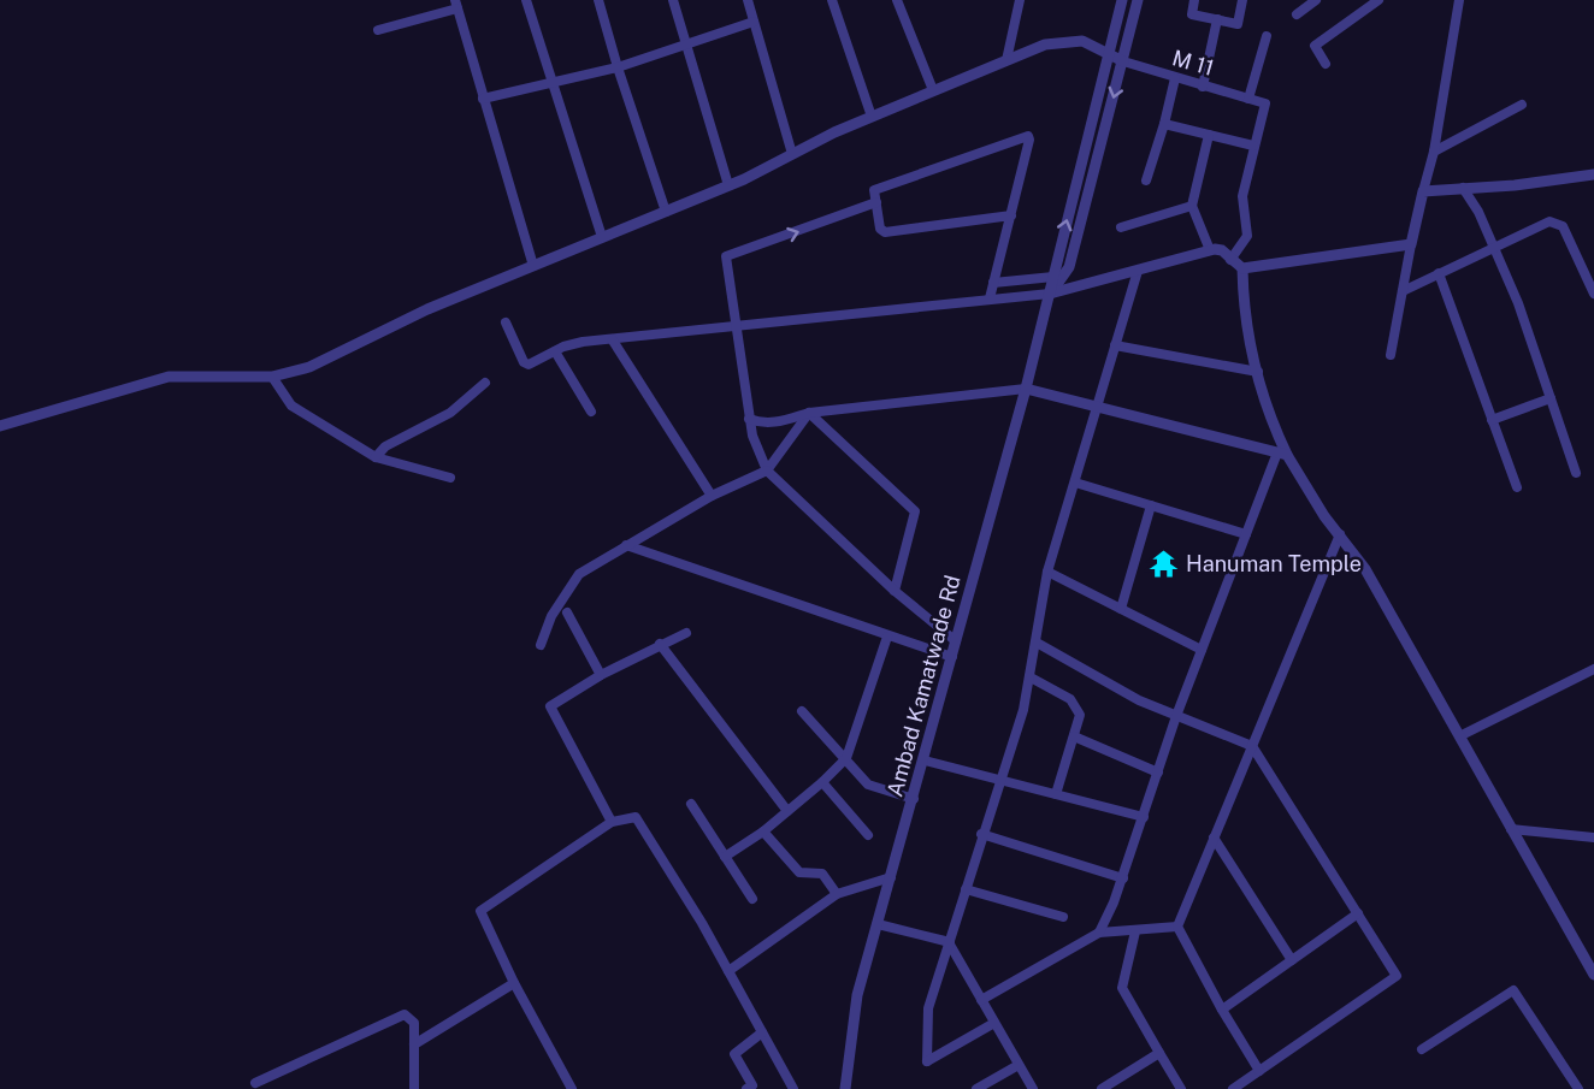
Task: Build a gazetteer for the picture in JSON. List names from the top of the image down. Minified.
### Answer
{"streets":{"street":["M 11","Ambad Kamatwade Rd"]},"crossings":[["M 11","Ambad Kamatwade Rd"]],"places":{"temple":["Hanuman Temple"]}}
